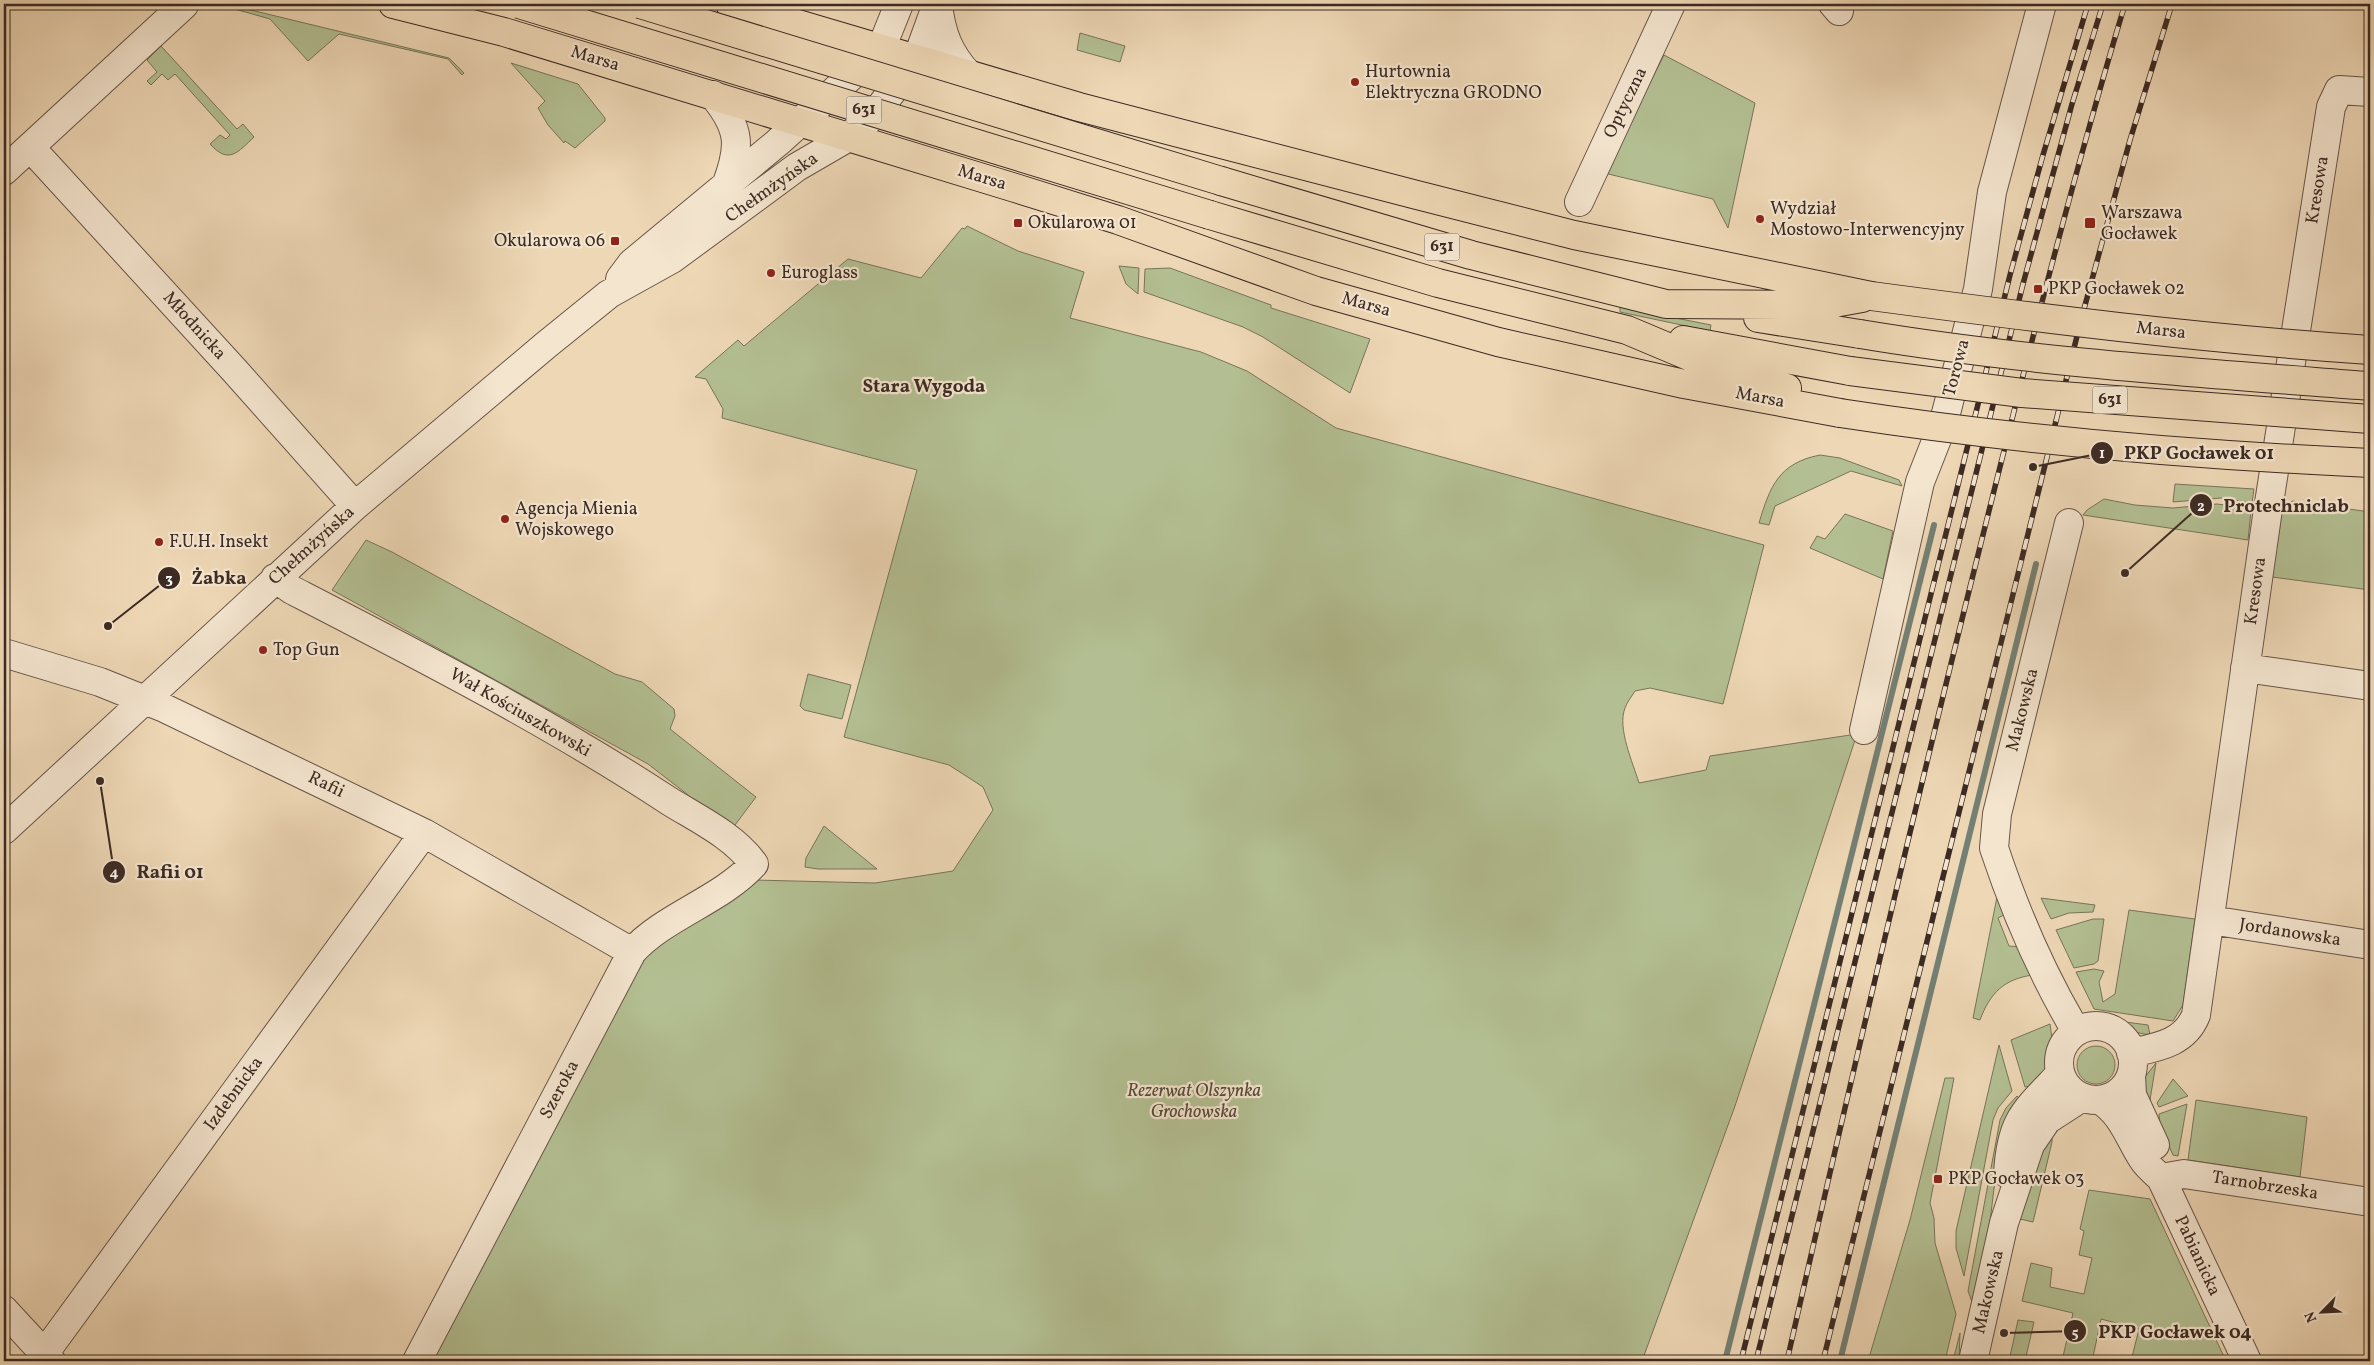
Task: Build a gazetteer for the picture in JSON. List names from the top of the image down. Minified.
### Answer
{"streets":{"main road":["Marsa","631"],"street":["Optyczna","Chełmżyńska","Kresowa","Młodnicka","Torowa","Makowska","Wał Kościuszkowski","Rafii","Jordanowska","Szeroka","Izdebnicka","Tarnobrzeska","Pabianicka"]},"crossings":[["Marsa","Chełmżyńska"],["Chełmżyńska","Młodnicka"],["Chełmżyńska","Wał Kościuszkowski"],["Chełmżyńska","Rafii"],["Kresowa","Makowska"],["Kresowa","Jordanowska"],["Kresowa","Pabianicka"],["Makowska","Pabianicka"],["Wał Kościuszkowski","Szeroka"],["Rafii","Szeroka"],["Rafii","Izdebnicka"],["Tarnobrzeska","Pabianicka"]],"districts":["Stara Wygoda"],"parks":["Rezerwat Olszynka Grochowska"],"places":{"other":["Hurtownia Elektryczna GRODNO","Wydział Mostowo-Interwencyjny","Euroglass","PKP Gocławek 01","Agencja Mienia Wojskowego","F.U.H. Insekt","Protechniclab","Żabka","Top Gun","Rafii 01","PKP Gocławek 04"],"transit":["Okularowa 01","Warszawa Gocławek","Okularowa 06","PKP Gocławek 02","PKP Gocławek 03"]},"north":"bottom left"}
